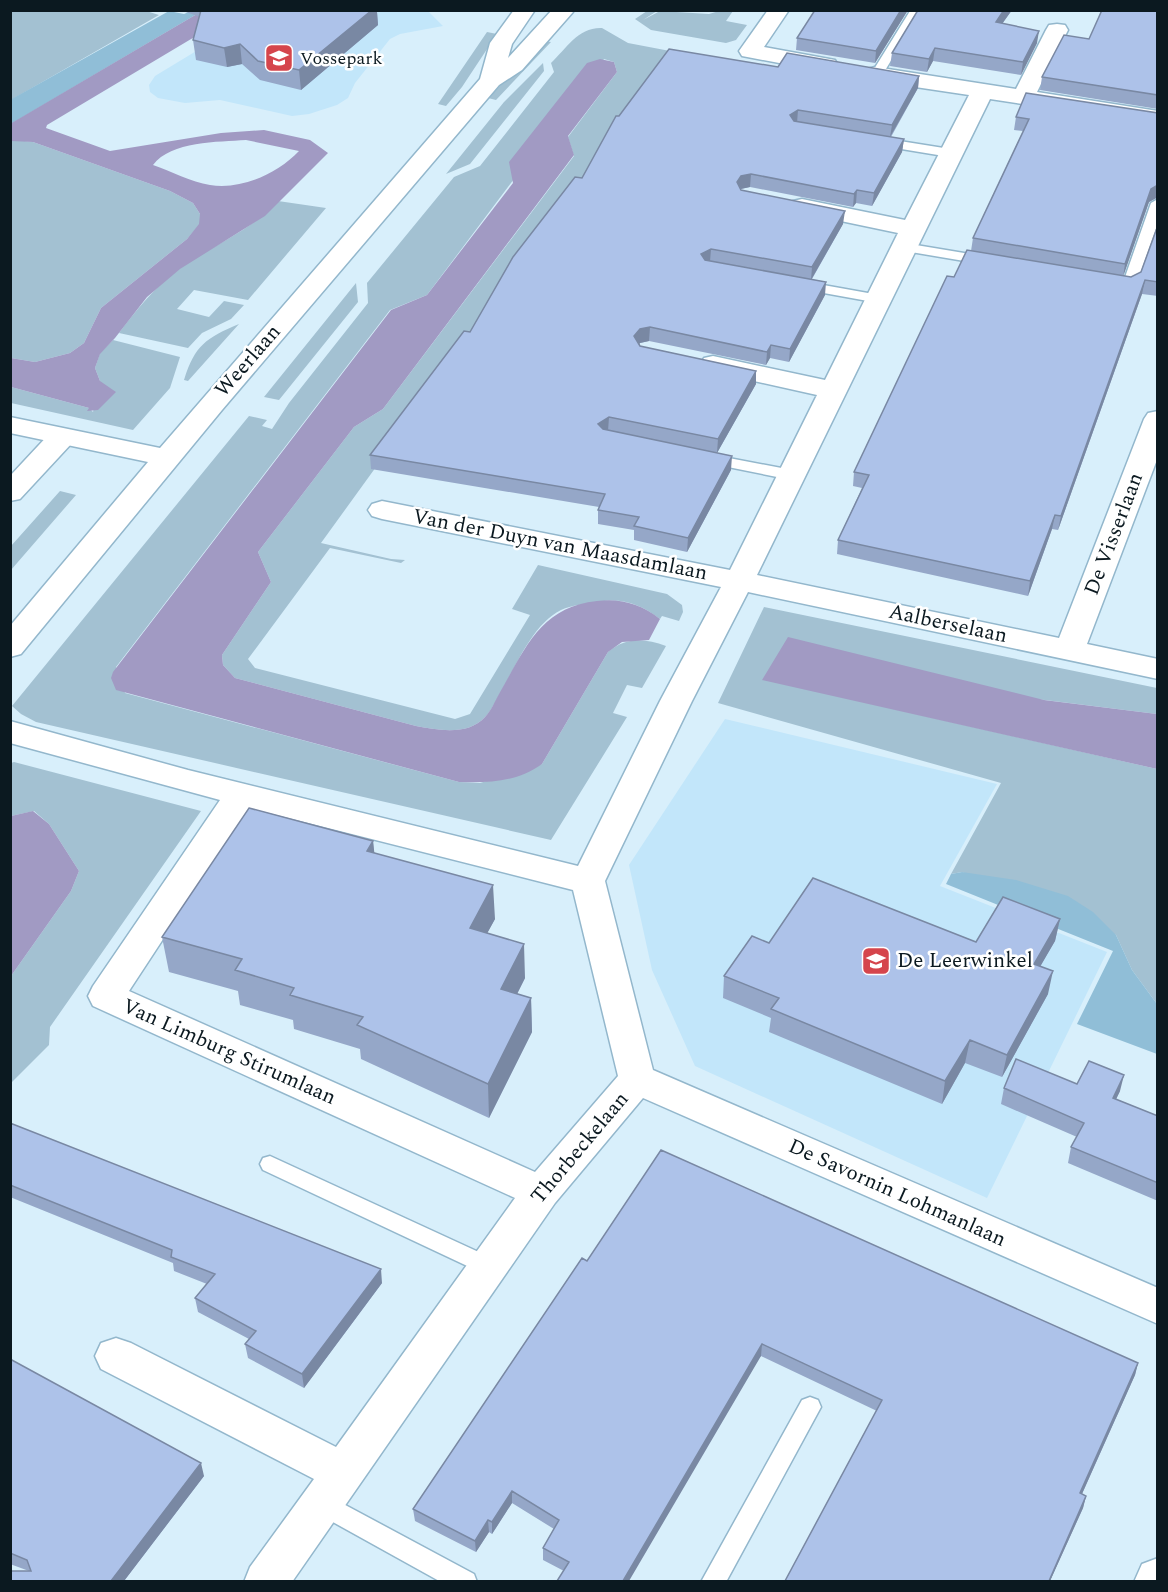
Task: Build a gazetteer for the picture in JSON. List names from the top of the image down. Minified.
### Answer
{"streets":{"street":["Weerlaan","De Visserlaan","Van der Duyn van Maasdamlaan","Aalberselaan","Van Limburg Stirumlaan","Thorbeckelaan","De Savornin Lohmanlaan"]},"crossings":[["De Visserlaan","Aalberselaan"],["Van der Duyn van Maasdamlaan","Aalberselaan"],["Van der Duyn van Maasdamlaan","Thorbeckelaan"],["Van Limburg Stirumlaan","Thorbeckelaan"],["Thorbeckelaan","De Savornin Lohmanlaan"]],"places":{"school or university":["Vossepark","De Leerwinkel"]}}
